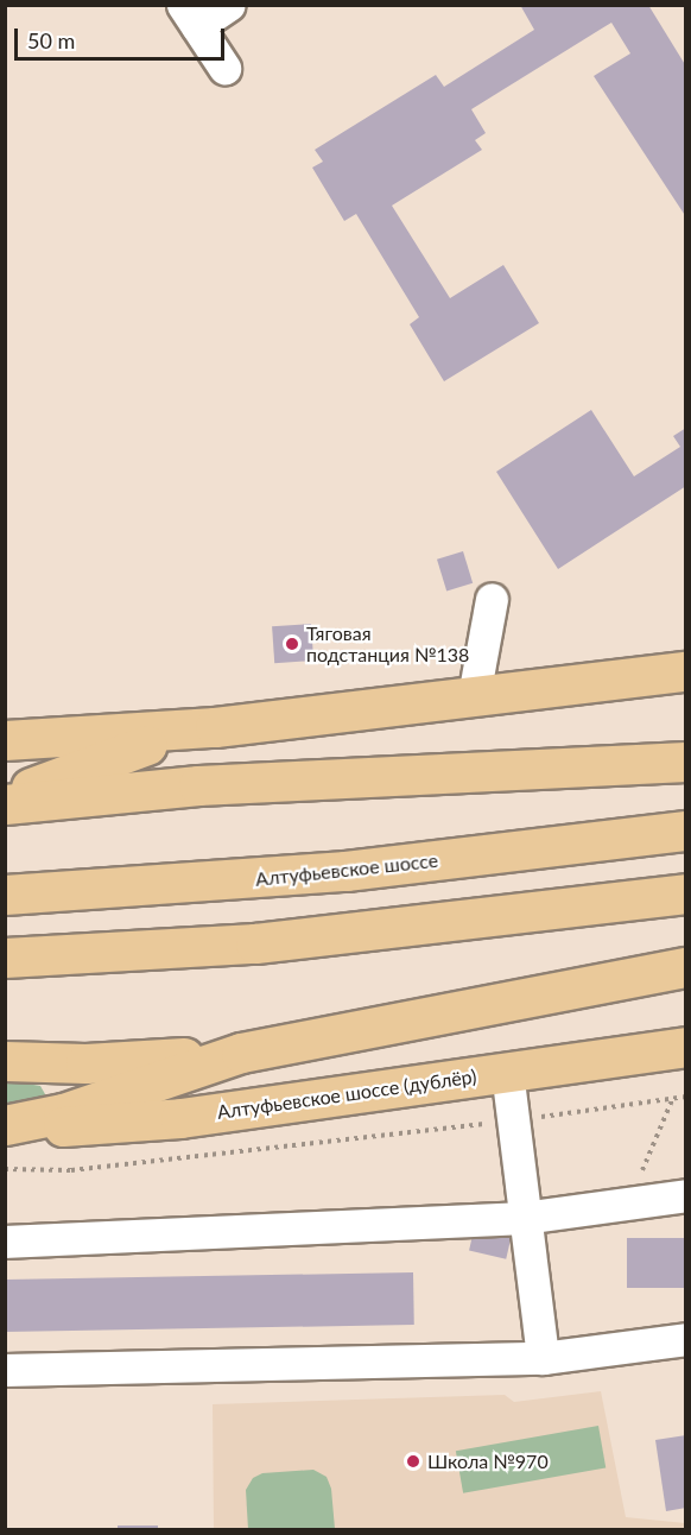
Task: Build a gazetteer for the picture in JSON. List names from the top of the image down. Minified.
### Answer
{"streets":{"main road":["Алтуфьевское шоссе","Алтуфьевское шоссе (дублёр)"]},"places":["Тяговая подстанция №138","Школа №970"],"scale_bar":"50 m"}
